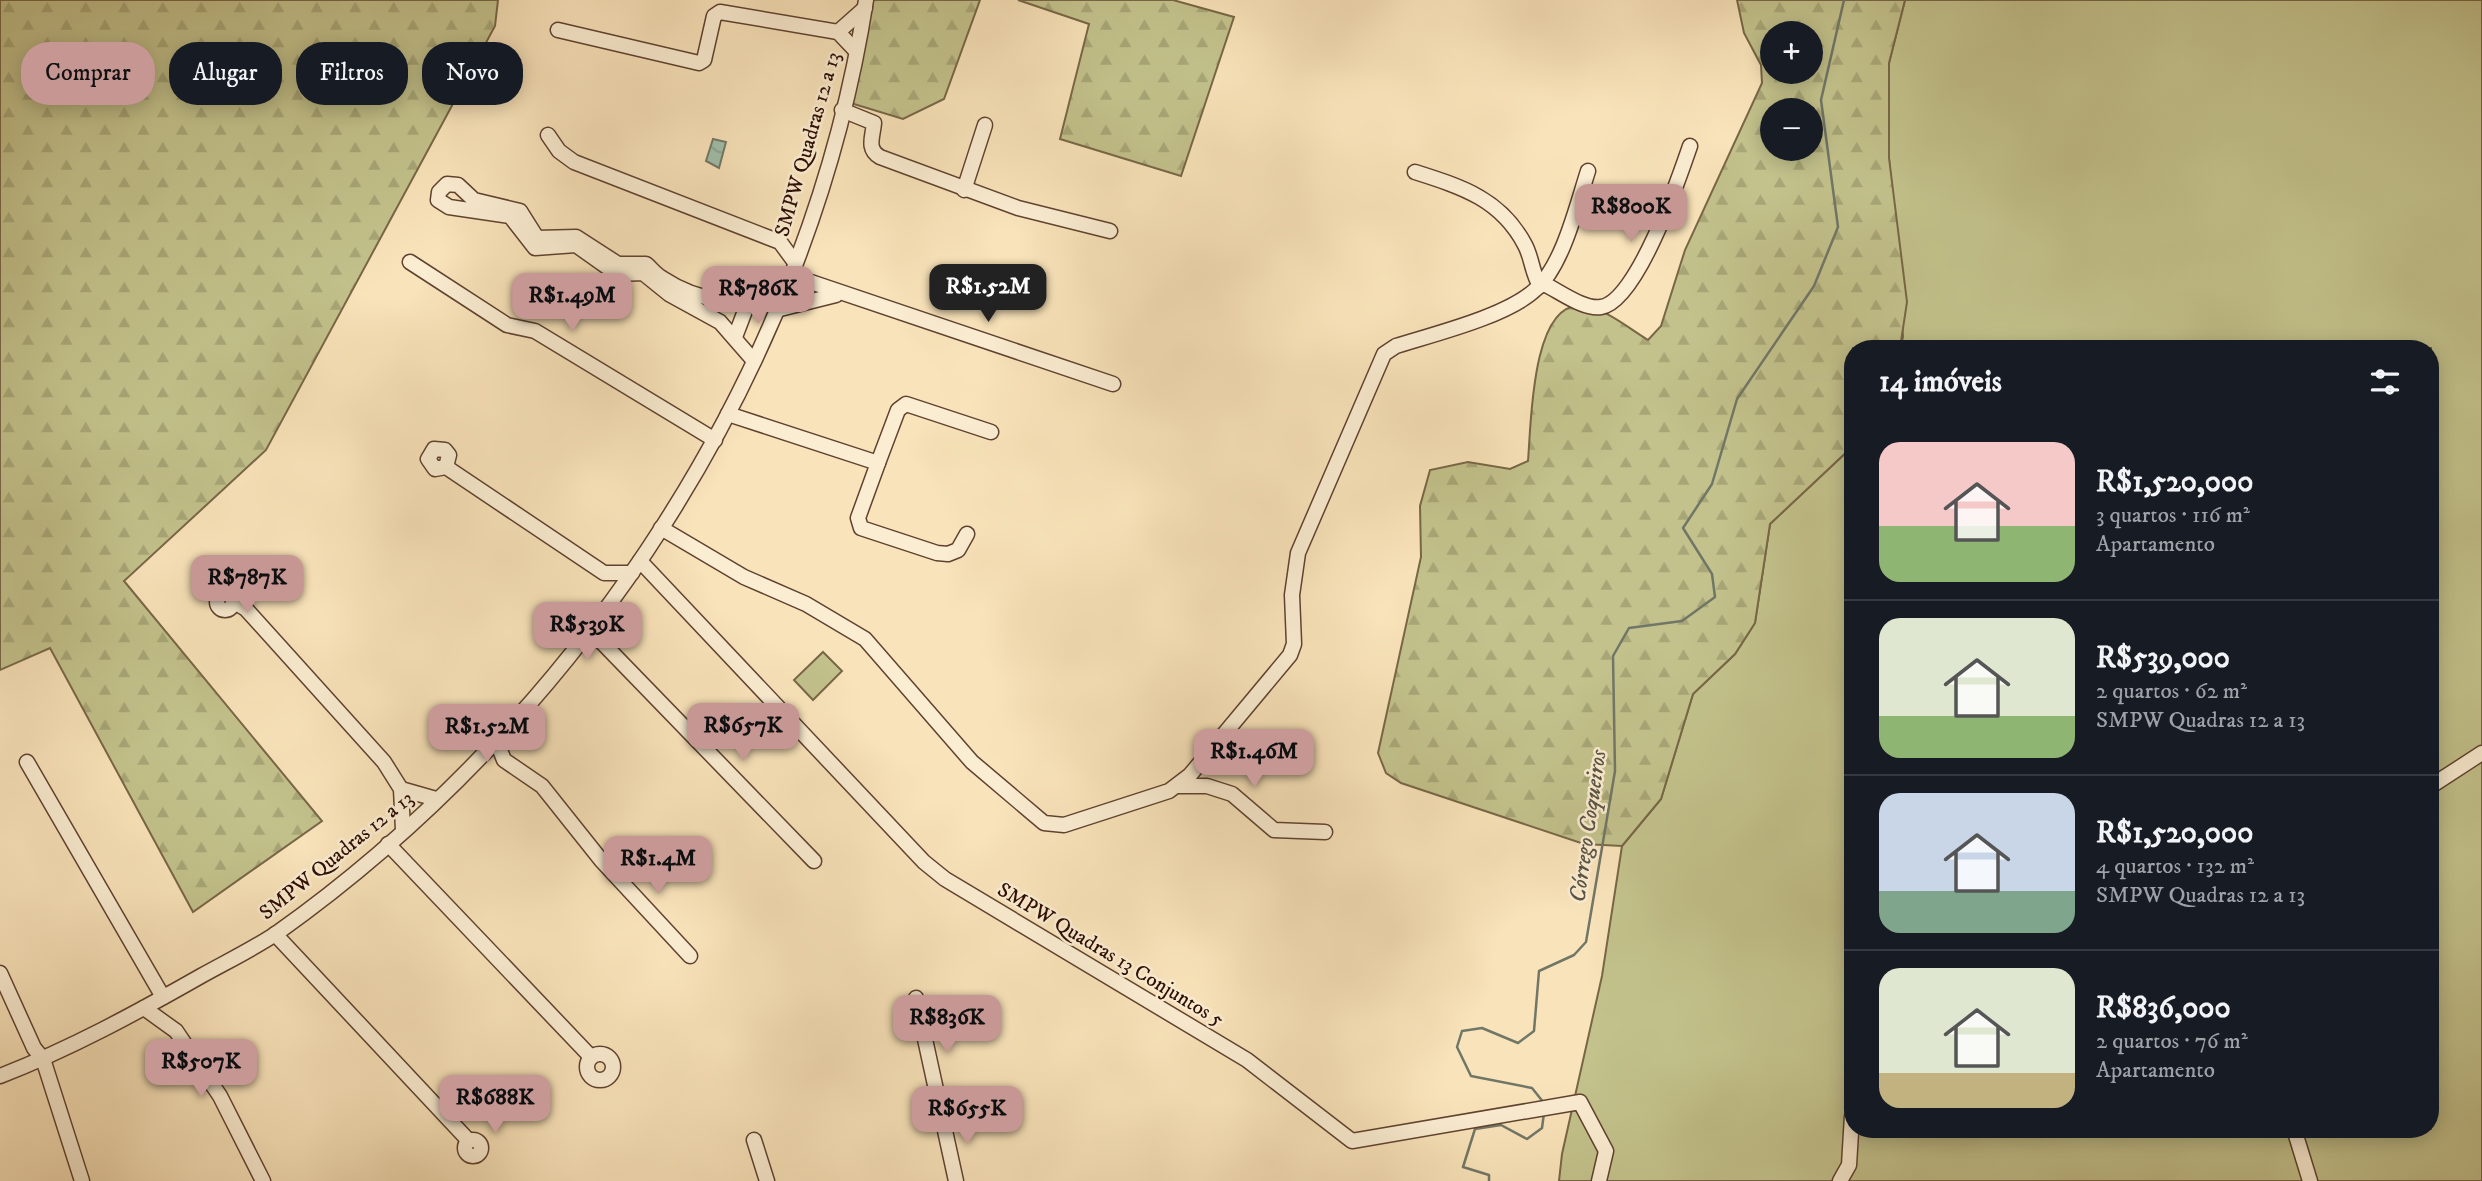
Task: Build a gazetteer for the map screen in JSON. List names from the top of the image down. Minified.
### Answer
{"streets":{"street":["SMPW Quadras 12 a 13","SMPW Quadras 13 Conjuntos 5"]},"crossings":[["SMPW Quadras 12 a 13","SMPW Quadras 13 Conjuntos 5"]],"water":["Córrego Coqueiros"],"page":{"map_buttons":["+","−"],"chip":["Comprar","Alugar","Filtros","Novo"],"price":["R$800K","R$1.52M","R$786K","R$1.49M","R$787K","R$539K","R$657K","R$1.52M","R$1.46M","R$1.4M","R$836K","R$507K","R$688K","R$655K"],"heading":"14 imóveis","list":[{"name":"R$1,520,000","note":"3 quartos · 116 m² · Apartamento"},{"name":"R$539,000","note":"2 quartos · 62 m² · SMPW Quadras 12 a 13"},{"name":"R$1,520,000","note":"4 quartos · 132 m² · SMPW Quadras 12 a 13"},{"name":"R$836,000","note":"2 quartos · 76 m² · Apartamento"}]}}
